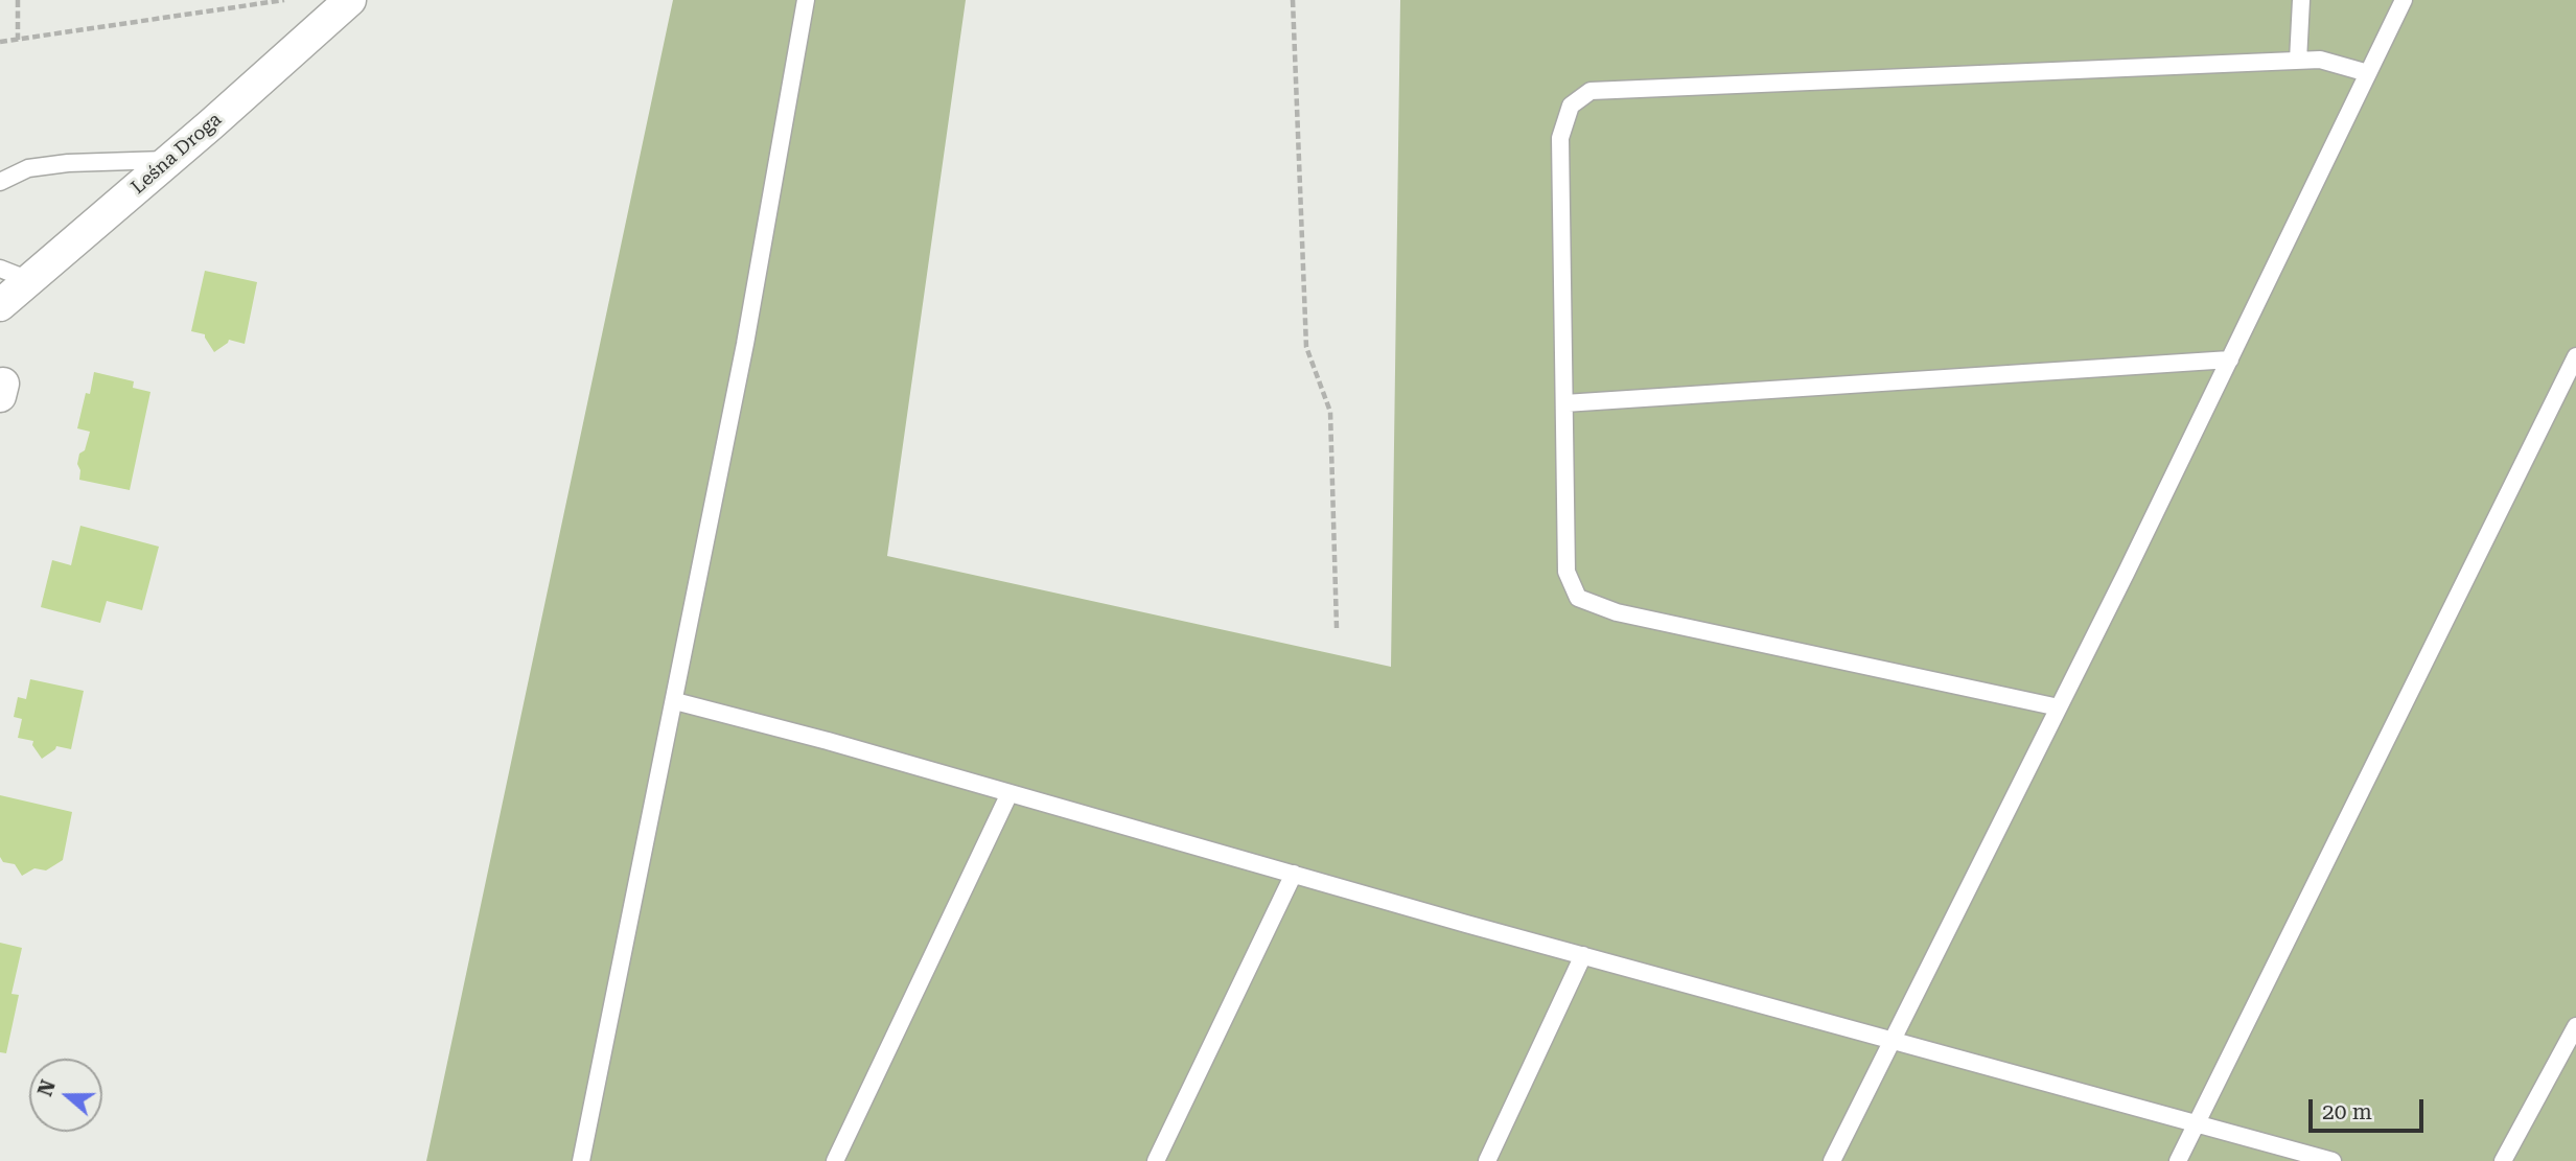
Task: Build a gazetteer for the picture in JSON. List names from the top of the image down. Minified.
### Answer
{"streets":{"street":["Leśna Droga"]},"scale_bar":"20 m","north":"left"}
